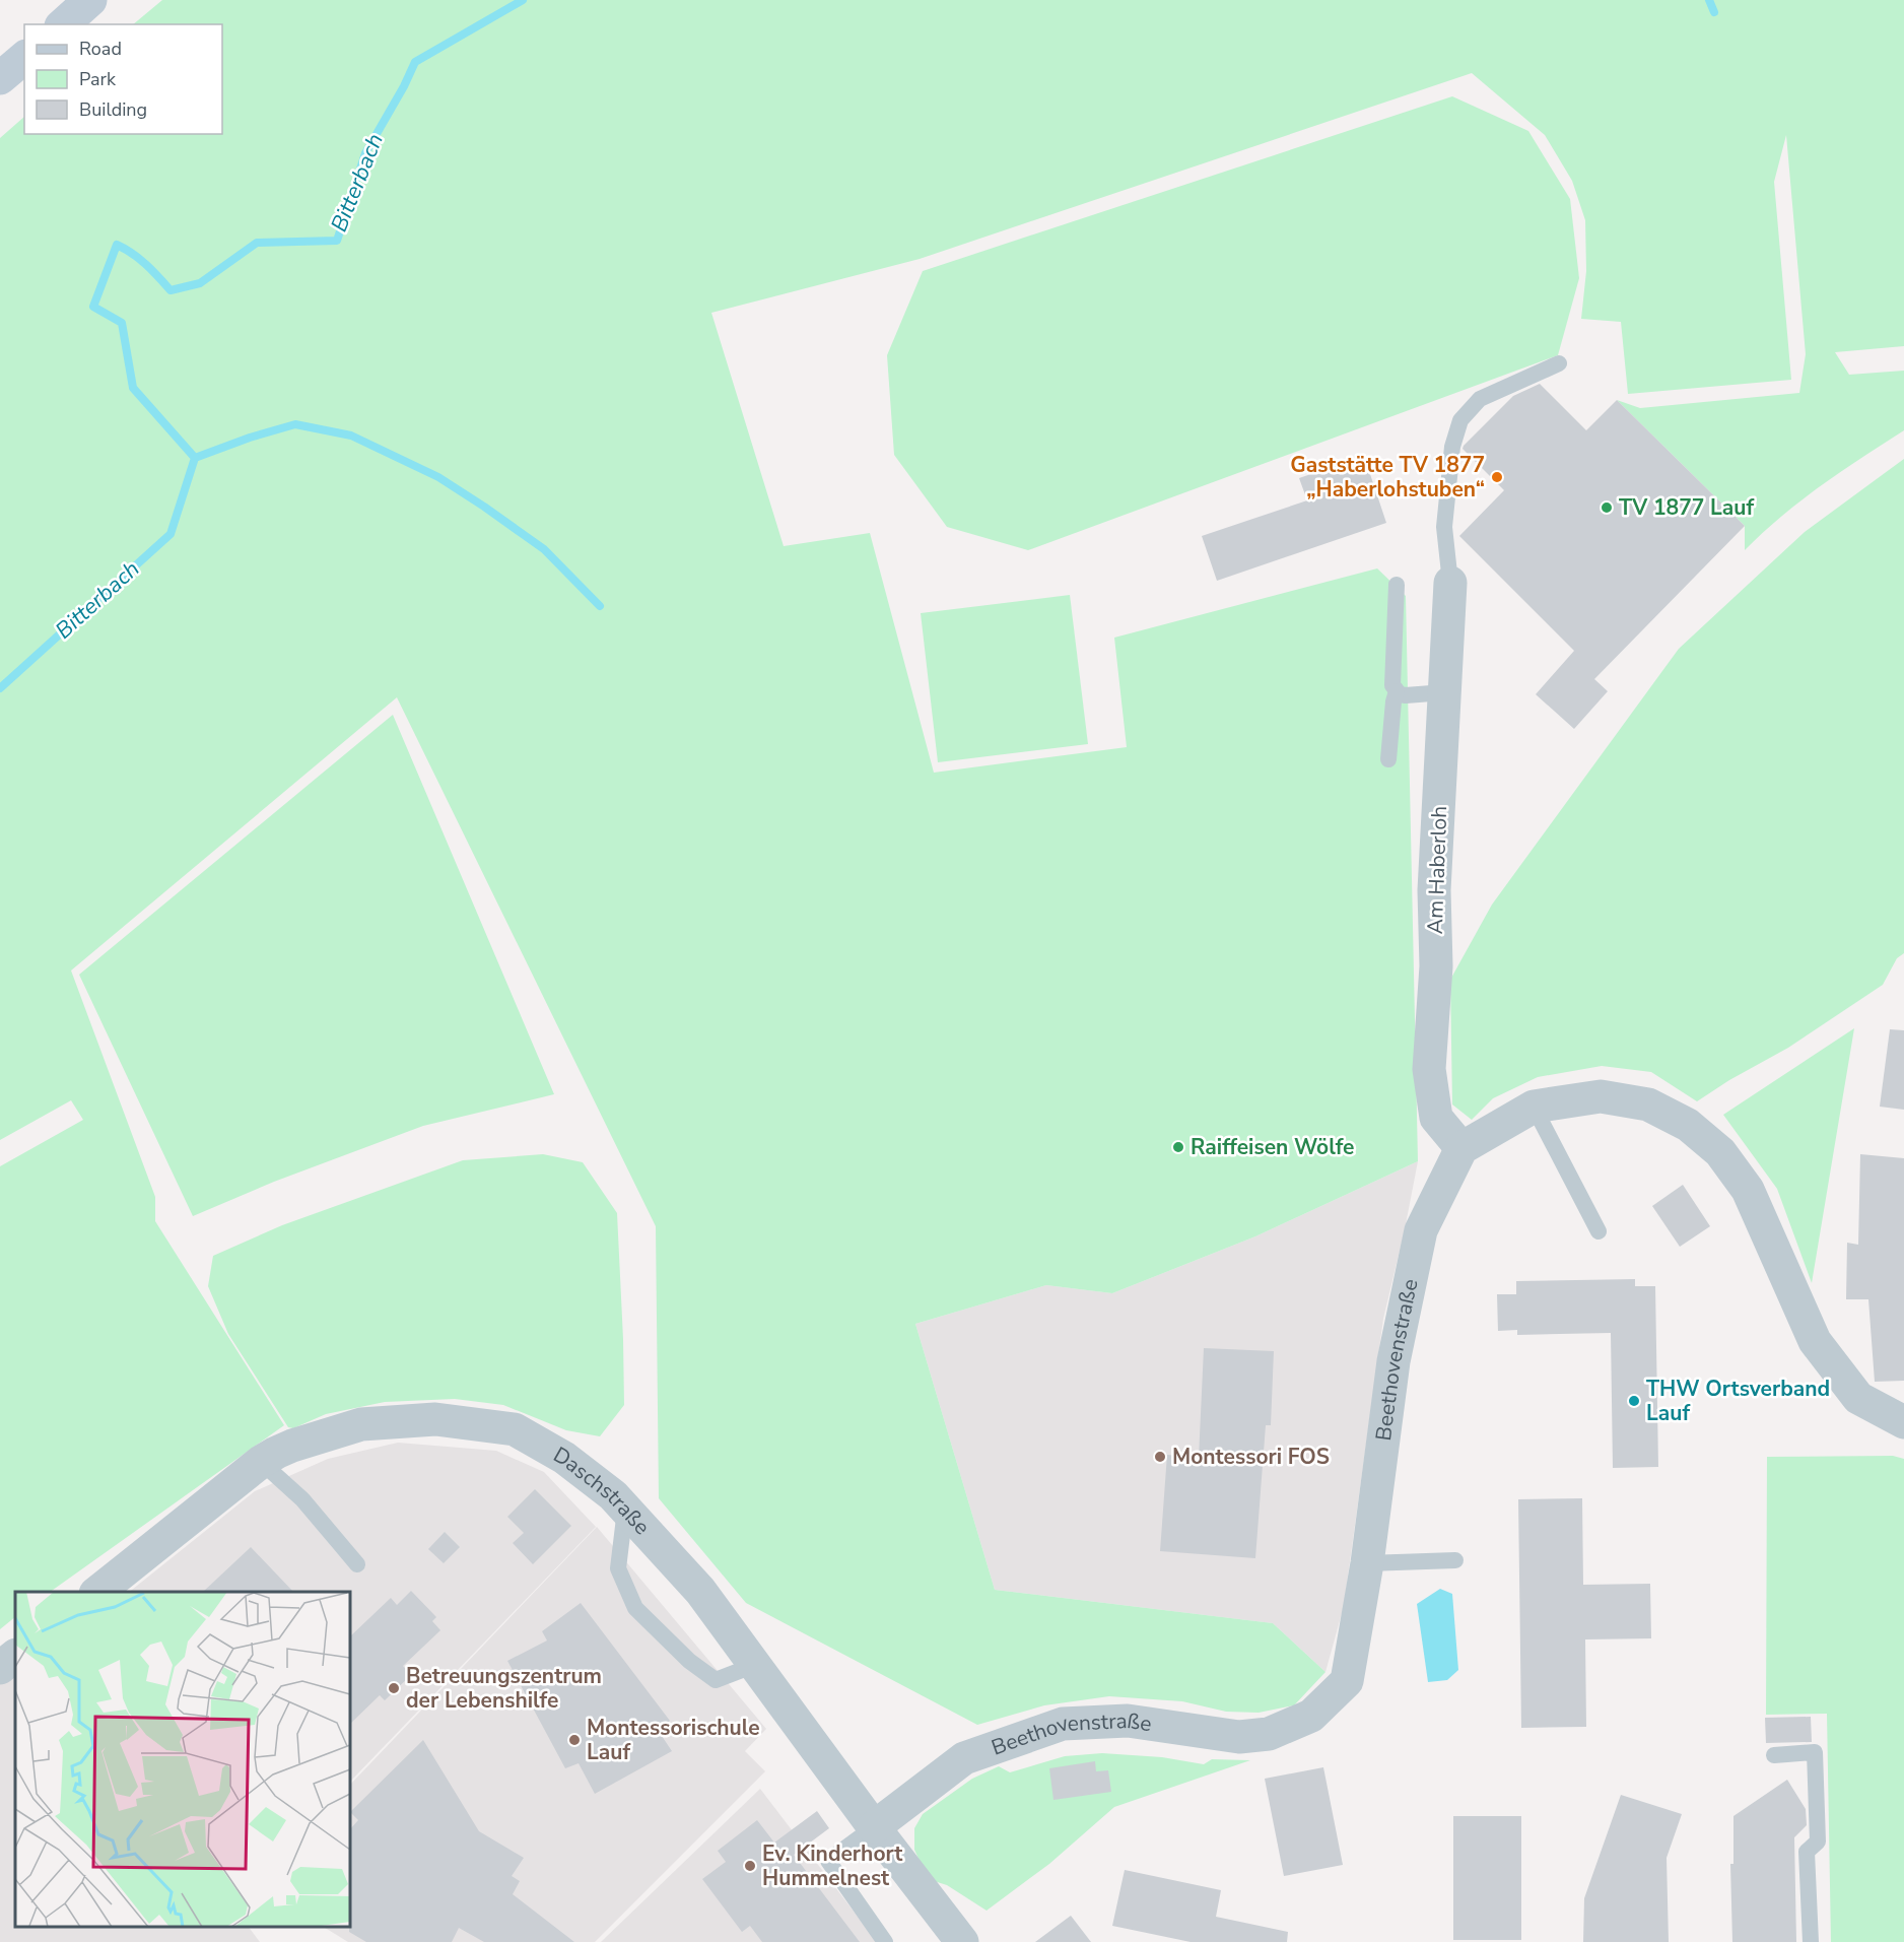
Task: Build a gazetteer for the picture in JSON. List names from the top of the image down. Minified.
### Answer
{"streets":{"street":["Am Haberloh","Beethovenstraße","Daschstraße"]},"crossings":[["Am Haberloh","Beethovenstraße"],["Beethovenstraße","Daschstraße"]],"water":["Bitterbach"],"places":["Gaststätte TV 1877 „Haberlohstuben“","TV 1877 Lauf","Raiffeisen Wölfe","THW Ortsverband Lauf","Montessori FOS","Betreuungszentrum der Lebenshilfe","Montessorischule Lauf","Ev. Kinderhort Hummelnest"],"legend":["Road","Park","Building"]}
